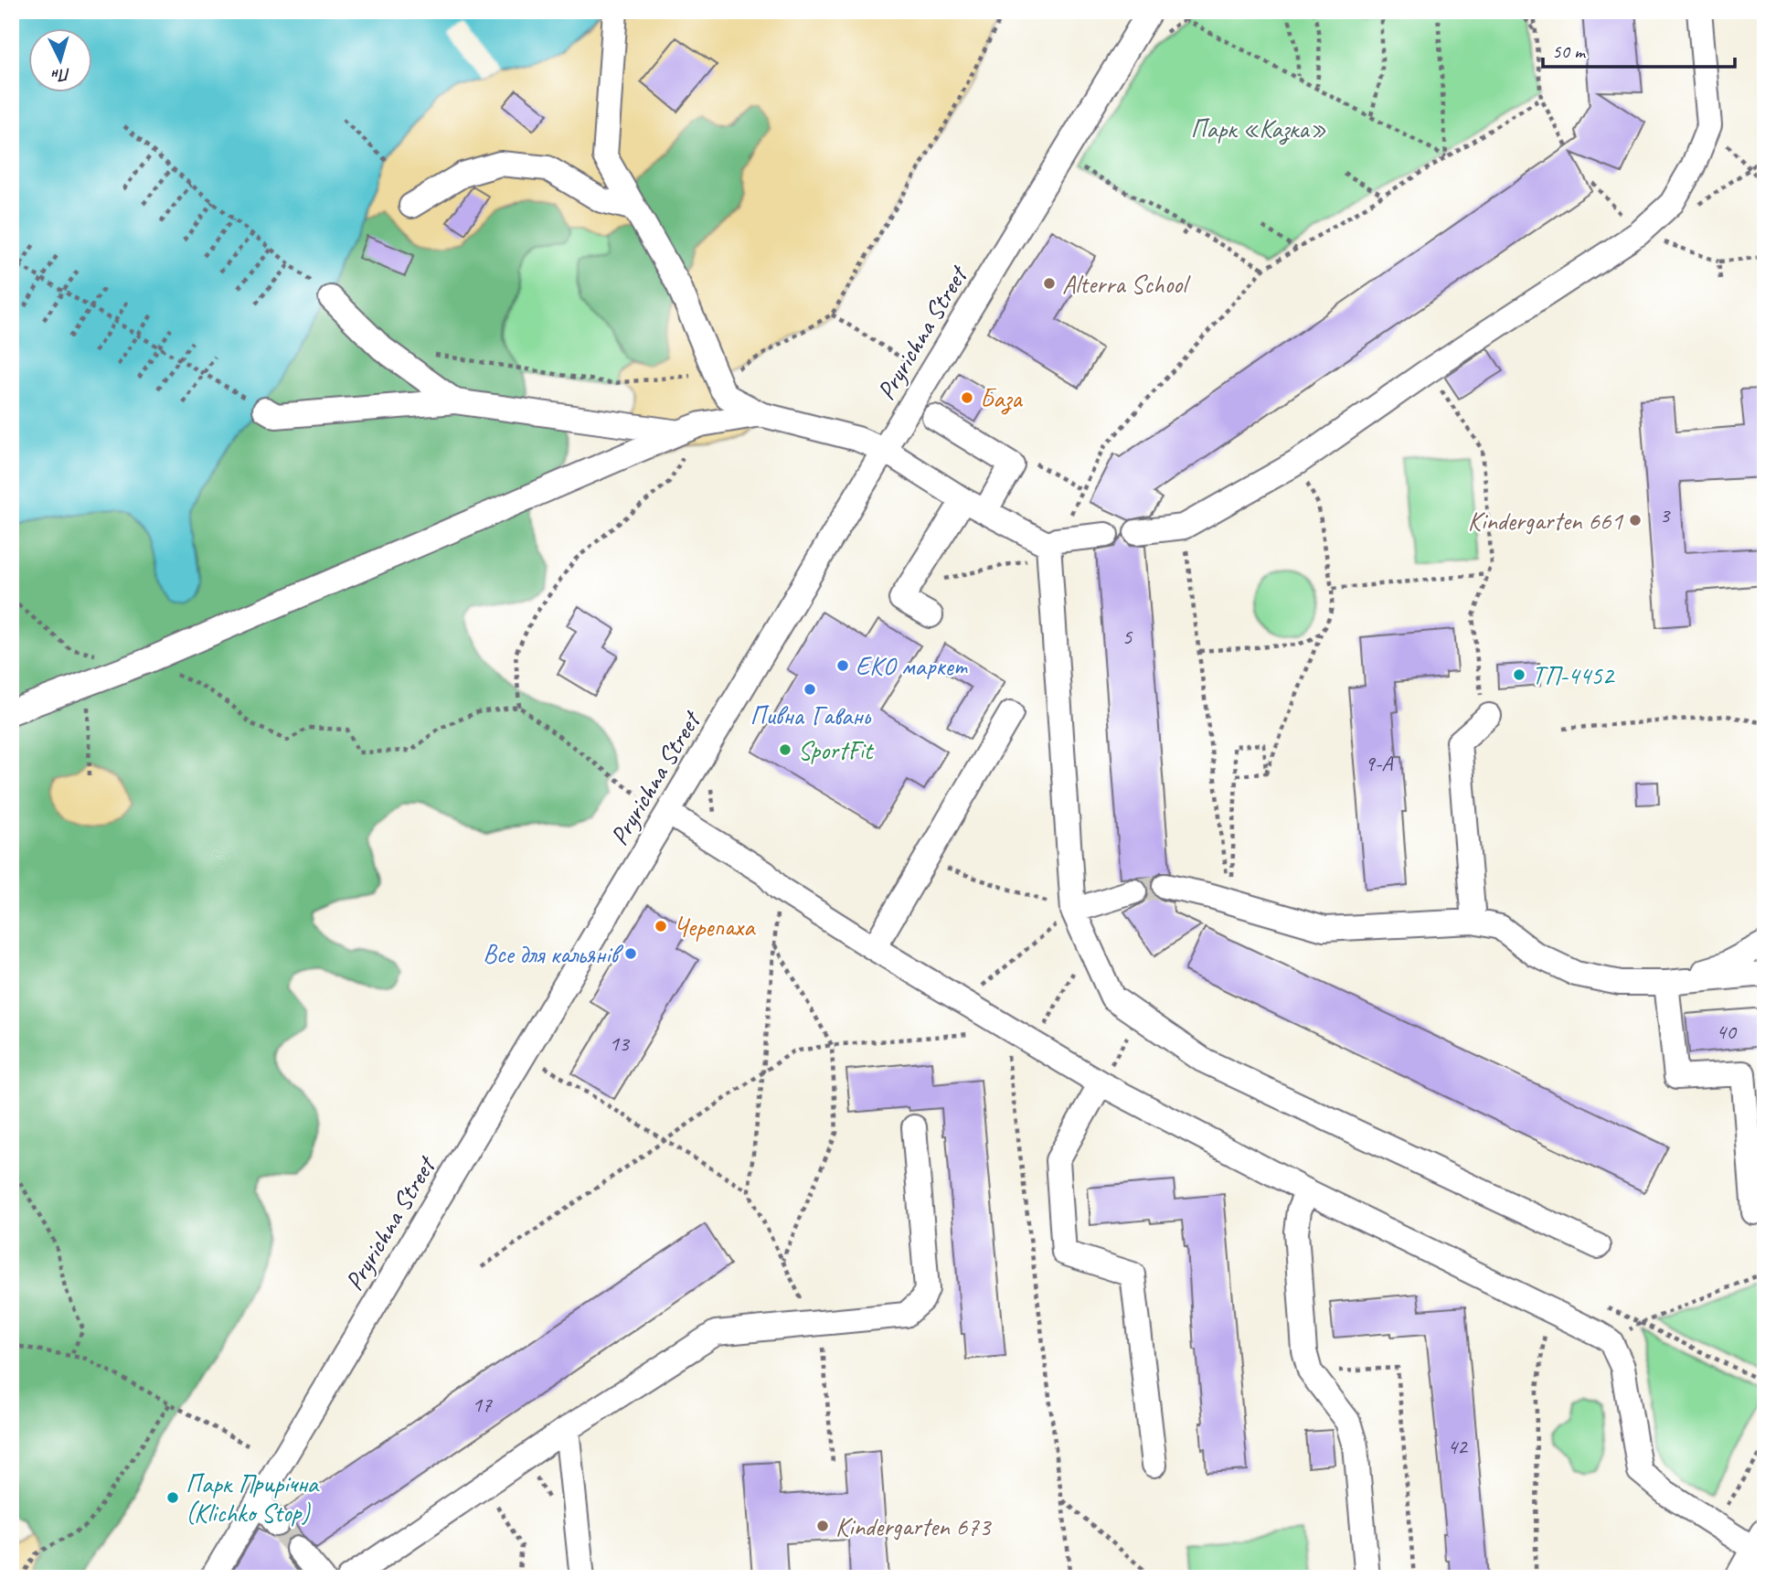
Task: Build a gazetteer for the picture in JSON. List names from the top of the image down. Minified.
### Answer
{"streets":{"street":["Pryrichna Street"]},"parks":["Парк «Казка»"],"places":["Alterra School","База","Kindergarten 661","ЕКО маркет","ТП-4452","Пивна Гавань","SportFit","Черепаха","Все для кальянів","Парк Прирічна (Klichko Stop)","Kindergarten 673"],"house_numbers":["3","5","9-А","40","13","17","42"],"scale_bar":"50 m","north":"bottom"}
